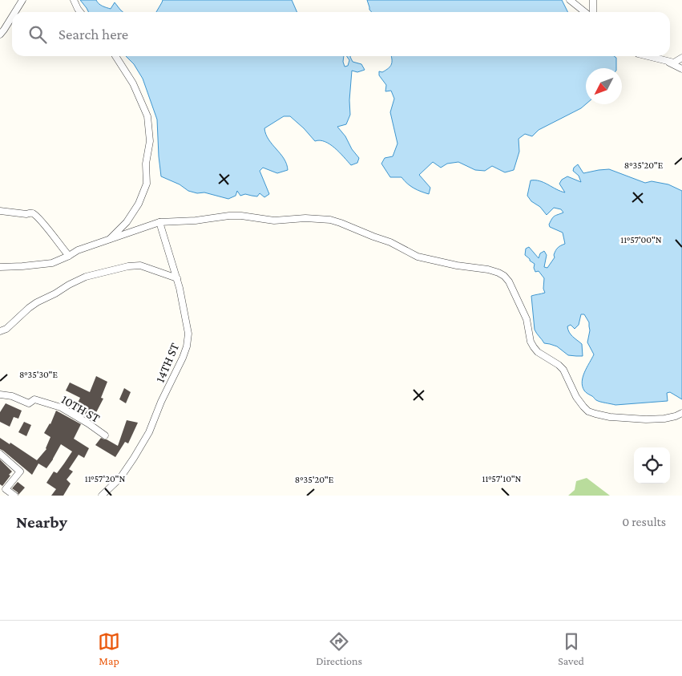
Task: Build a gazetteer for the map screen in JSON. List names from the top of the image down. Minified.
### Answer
{"streets":{"street":["14TH ST","10TH ST"]},"north":"bottom left","page":{"search":"Search here","heading":["Nearby","0 results"],"nav":["Map","Directions","Saved"]},"coordinates":["8°35'20\"E","11°57'00\"N","8°35'30\"E","11°57'20\"N","11°57'10\"N"]}
